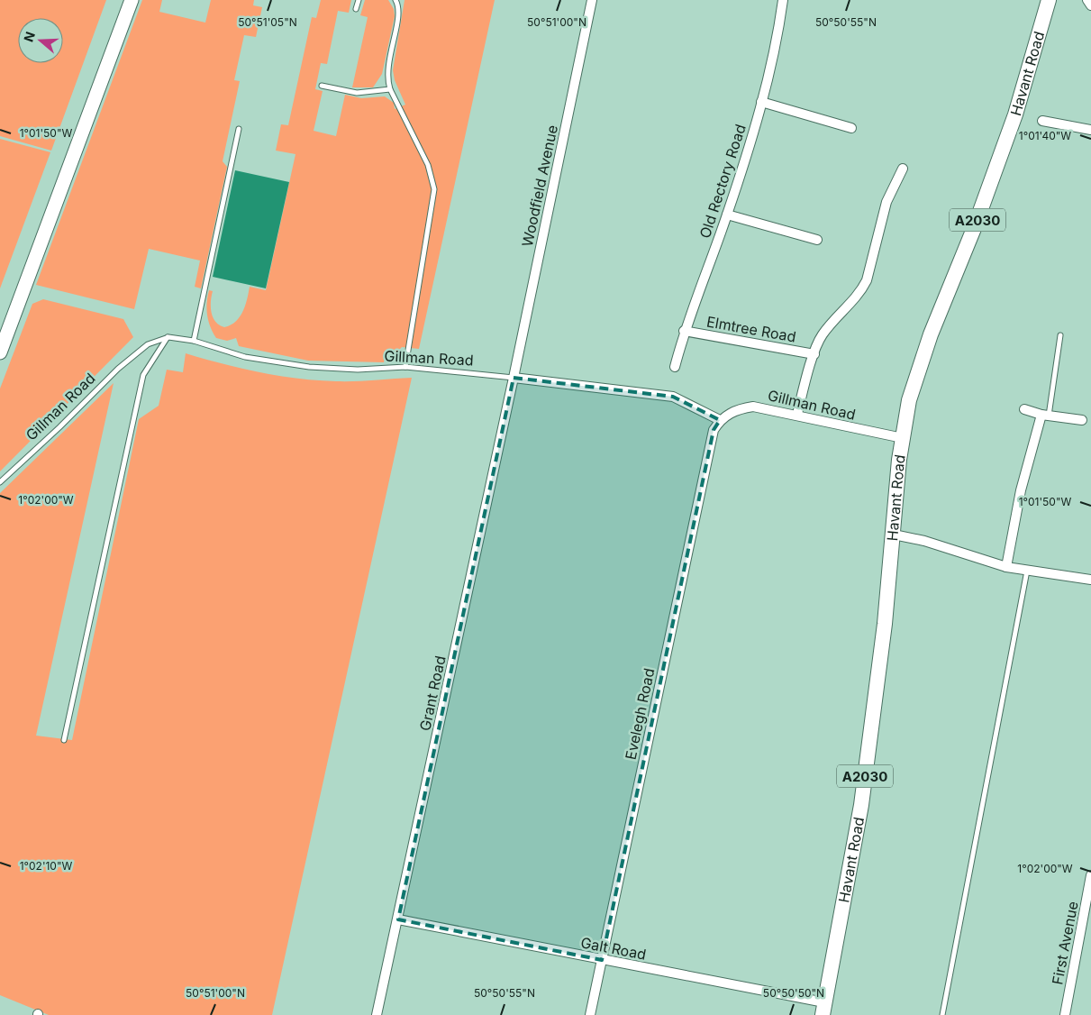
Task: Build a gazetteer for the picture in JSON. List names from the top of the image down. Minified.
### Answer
{"streets":{"main road":["Havant Road","A2030"],"street":["Old Rectory Road","Woodfield Avenue","Elmtree Road","Gillman Road","Grant Road","Evelegh Road","First Avenue","Galt Road"]},"crossings":[["Havant Road","Gillman Road"],["Havant Road","Galt Road"],["Old Rectory Road","Elmtree Road"],["Woodfield Avenue","Gillman Road"],["Woodfield Avenue","Grant Road"],["Gillman Road","Grant Road"],["Gillman Road","Evelegh Road"],["Grant Road","Galt Road"],["Evelegh Road","Galt Road"]],"north":"left","coordinates":["50°51'05\"N","50°51'00\"N","50°50'55\"N","1°01'50\"W","1°01'40\"W","1°02'00\"W","1°02'10\"W","50°50'50\"N"]}
